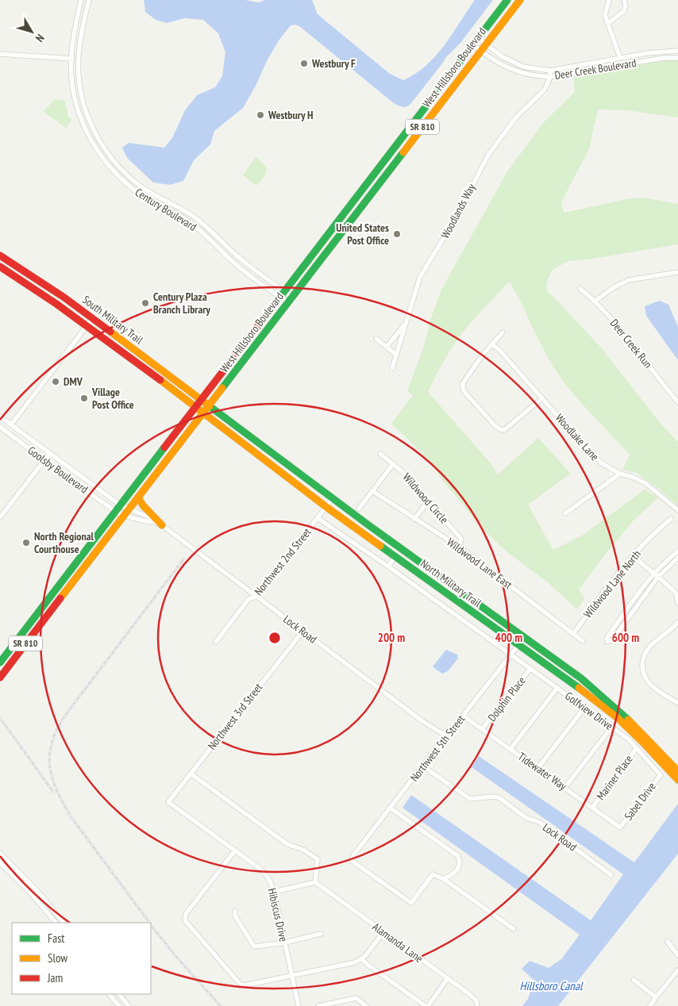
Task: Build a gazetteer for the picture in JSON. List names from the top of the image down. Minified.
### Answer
{"streets":{"main road":["West Hillsboro Boulevard","SR 810","South Military Trail","North Military Trail"],"street":["Deer Creek Boulevard","Century Boulevard","Woodlands Way","Deer Creek Run","Woodlake Lane","Goolsby Boulevard","Wildwood Circle","Northwest 2nd Street","Wildwood Lane East","Wildwood Lane North","Lock Road","Dolphin Place","Golfview Drive","Northwest 3rd Street","Northwest 5th Street","Tidewater Way","Mariner Place","Sabel Drive","Hibiscus Drive","Alamanda Lane"]},"crossings":[["West Hillsboro Boulevard","Deer Creek Boulevard"],["West Hillsboro Boulevard","Century Boulevard"],["West Hillsboro Boulevard","South Military Trail"],["West Hillsboro Boulevard","Goolsby Boulevard"],["West Hillsboro Boulevard","North Military Trail"],["West Hillsboro Boulevard","Lock Road"],["Deer Creek Boulevard","Woodlands Way"],["South Military Trail","North Military Trail"],["Goolsby Boulevard","Lock Road"],["Wildwood Circle","Wildwood Lane East"],["Northwest 2nd Street","North Military Trail"],["Northwest 2nd Street","Lock Road"],["Wildwood Lane East","Wildwood Lane North"],["North Military Trail","Northwest 5th Street"],["Lock Road","Northwest 3rd Street"],["Lock Road","Northwest 5th Street"],["Dolphin Place","Golfview Drive"],["Dolphin Place","Tidewater Way"],["Golfview Drive","Northwest 5th Street"],["Golfview Drive","Mariner Place"],["Golfview Drive","Sabel Drive"],["Northwest 3rd Street","Hibiscus Drive"],["Northwest 5th Street","Tidewater Way"],["Tidewater Way","Mariner Place"],["Tidewater Way","Sabel Drive"]],"water":["Hillsboro Canal"],"places":["Westbury F","Westbury H","United States Post Office","Century Plaza Branch Library","DMV","Village Post Office","North Regional Courthouse"],"legend":["Fast","Slow","Jam"],"north":"bottom right","rings":["200 m","400 m","600 m"]}
